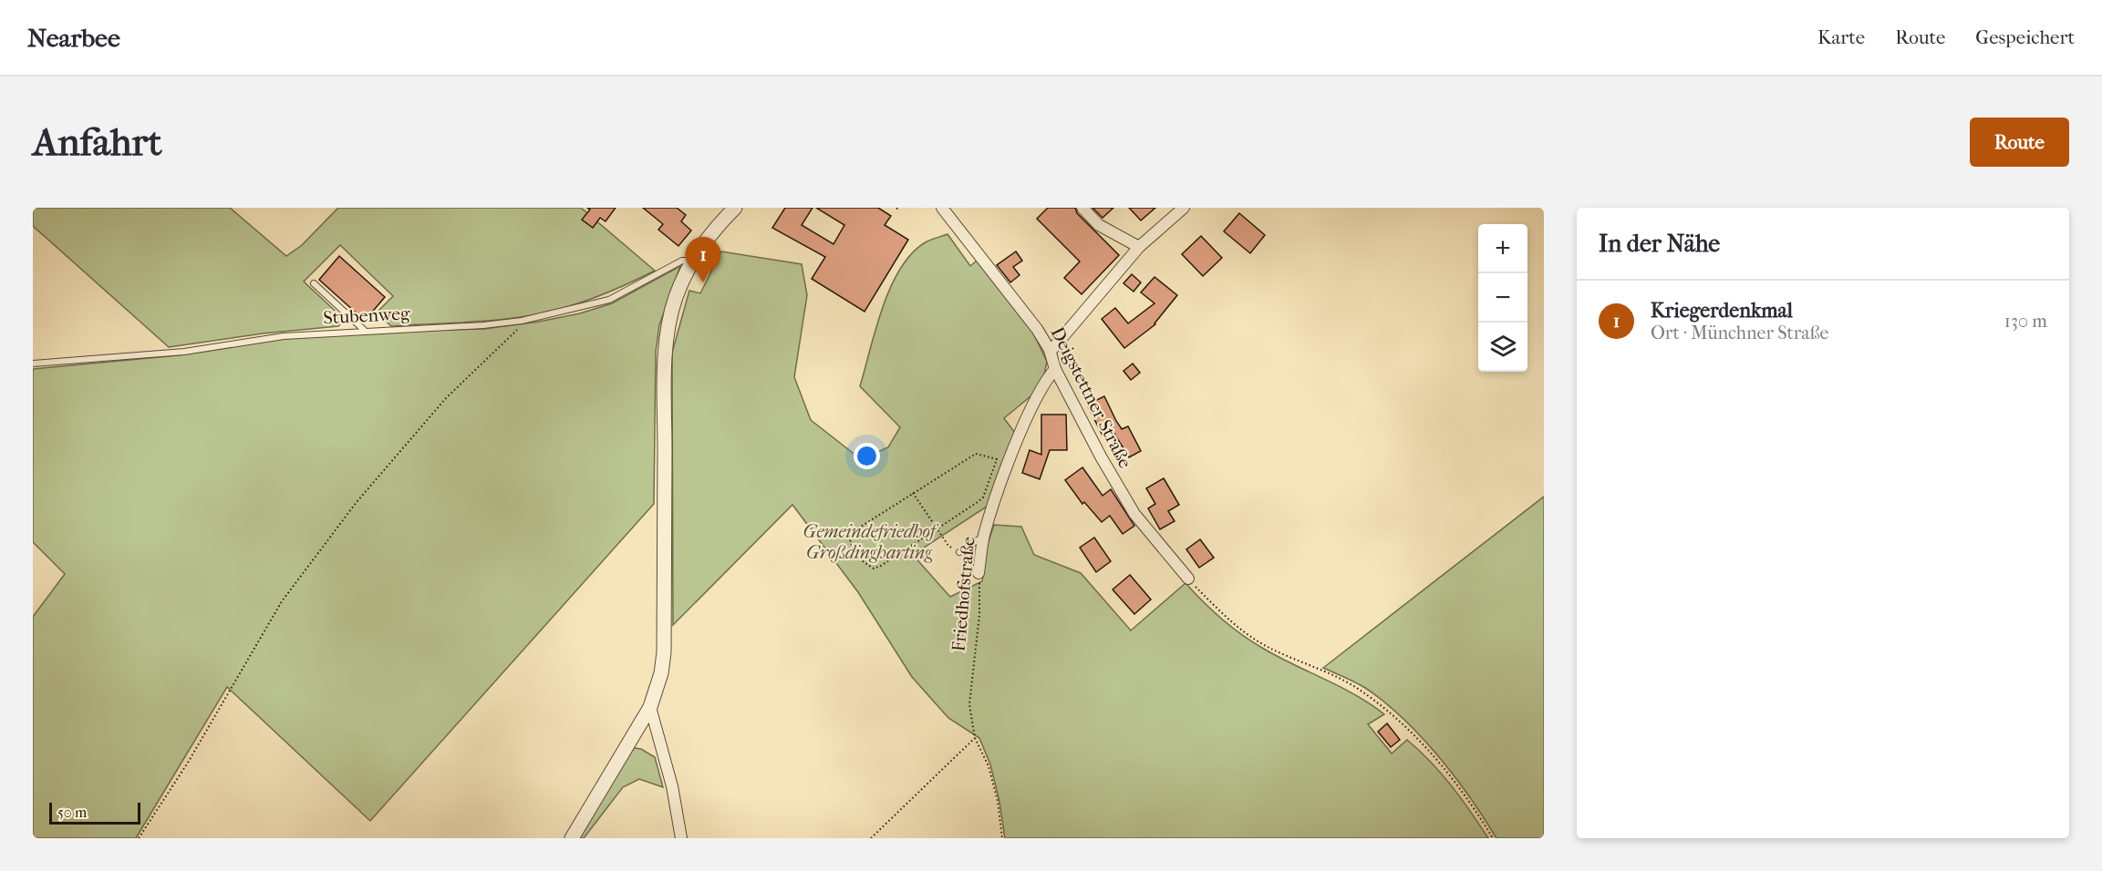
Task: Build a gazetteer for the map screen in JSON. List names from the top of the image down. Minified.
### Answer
{"streets":{"street":["Deigstettner Straße","Friedhofstraße"],"lane":["Stubenweg"]},"crossings":[["Deigstettner Straße","Friedhofstraße"]],"parks":["Gemeindefriedhof Großdingharting"],"scale_bar":"50 m","page":{"header":"Nearbee","nav":["Karte","Route","Gespeichert"],"buttons":"Route","title":"Anfahrt","heading":"In der Nähe","map_buttons":["+","−"],"pins":"1","list":[{"mark":"1","name":"Kriegerdenkmal","note":"Ort · Münchner Straße","value":"130 m"}],"scale":"50 m"}}
